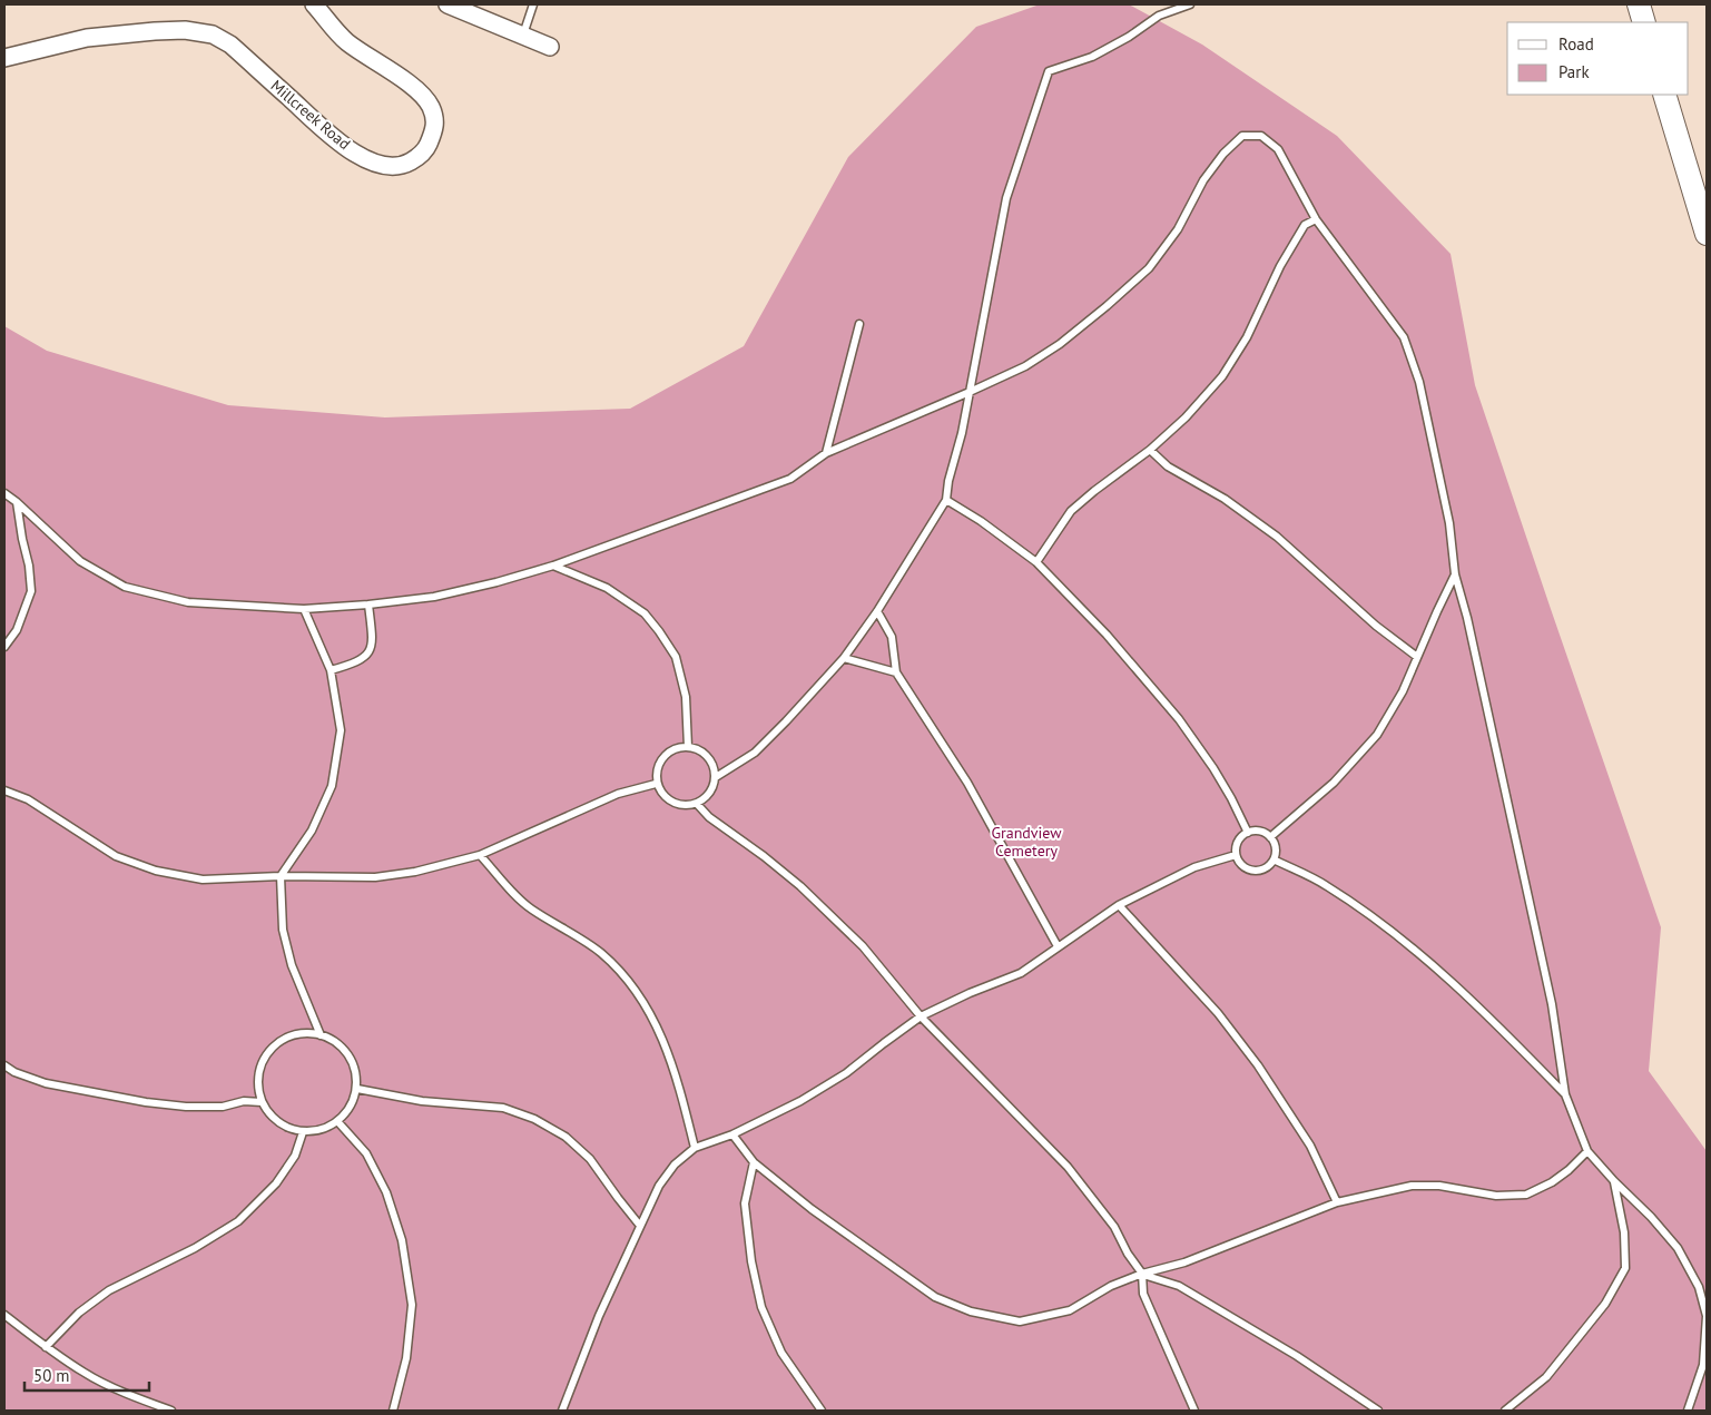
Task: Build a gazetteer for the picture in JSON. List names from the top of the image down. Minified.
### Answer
{"streets":{"street":["Millcreek Road"]},"parks":["Grandview Cemetery"],"legend":["Road","Park"],"scale_bar":"50 m"}
